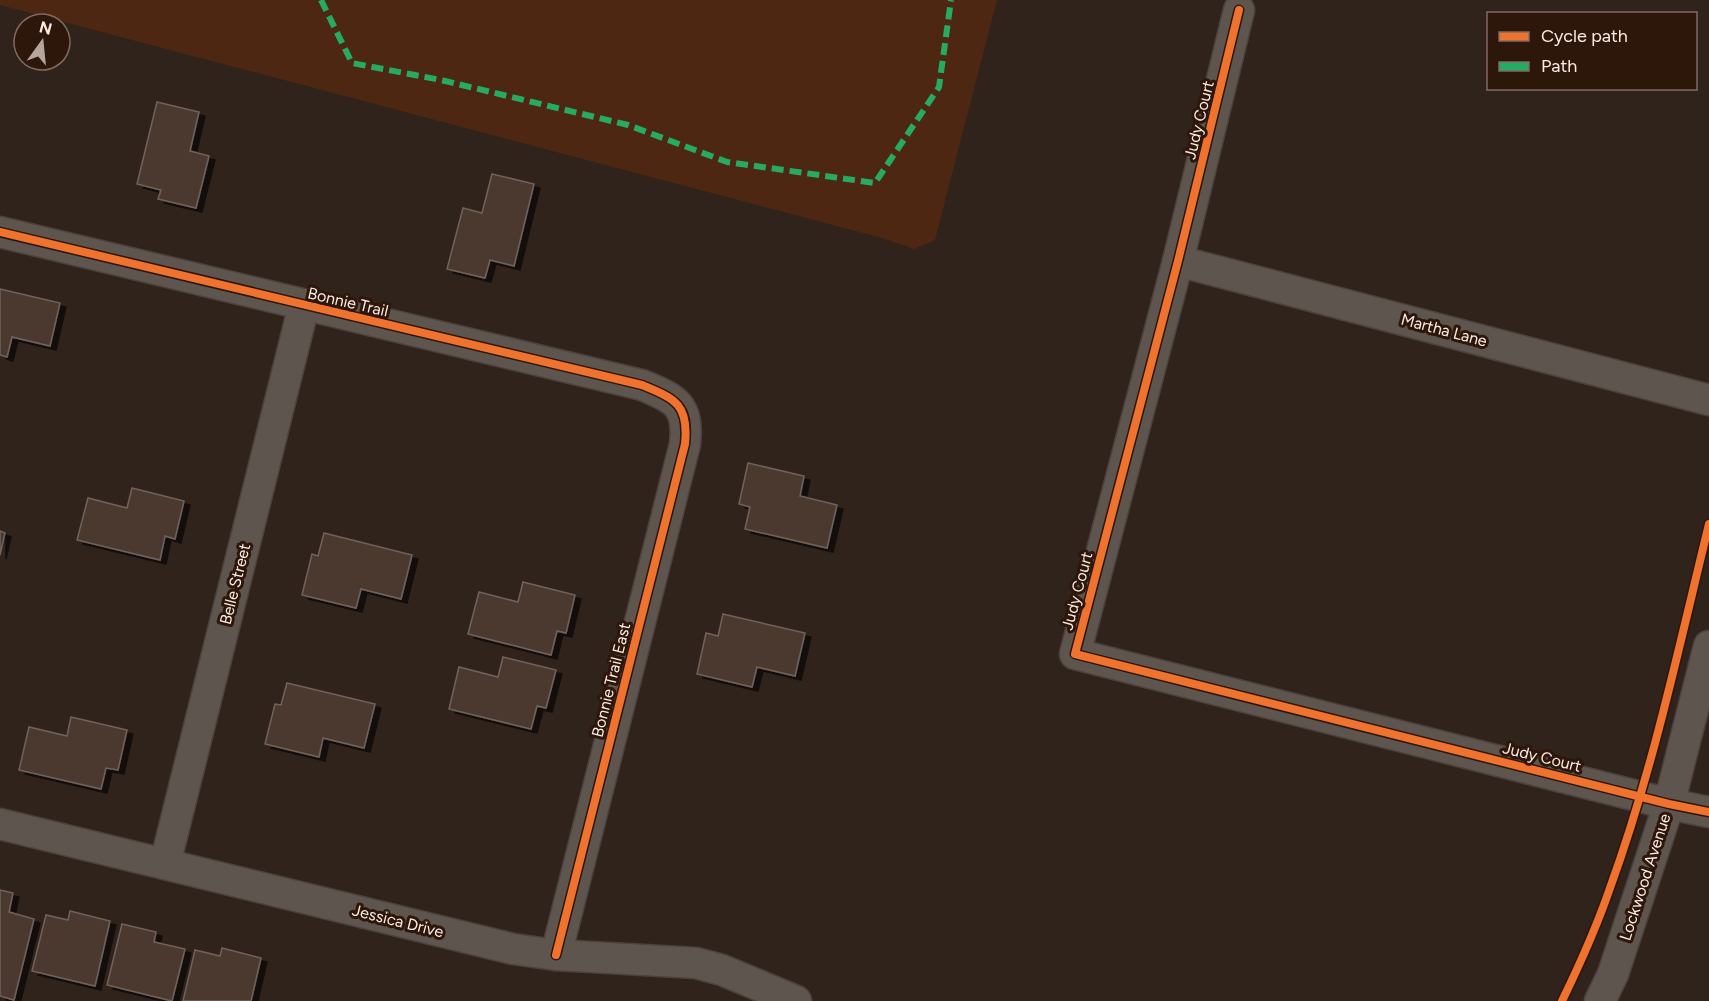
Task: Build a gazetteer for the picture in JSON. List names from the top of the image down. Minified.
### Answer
{"streets":{"street":["Judy Court","Bonnie Trail","Martha Lane","Belle Street","Bonnie Trail East","Lockwood Avenue","Jessica Drive"]},"crossings":[["Judy Court","Martha Lane"],["Judy Court","Lockwood Avenue"],["Bonnie Trail","Belle Street"],["Bonnie Trail","Bonnie Trail East"],["Belle Street","Jessica Drive"],["Bonnie Trail East","Jessica Drive"]],"legend":["Cycle path","Path"],"north":"top"}
